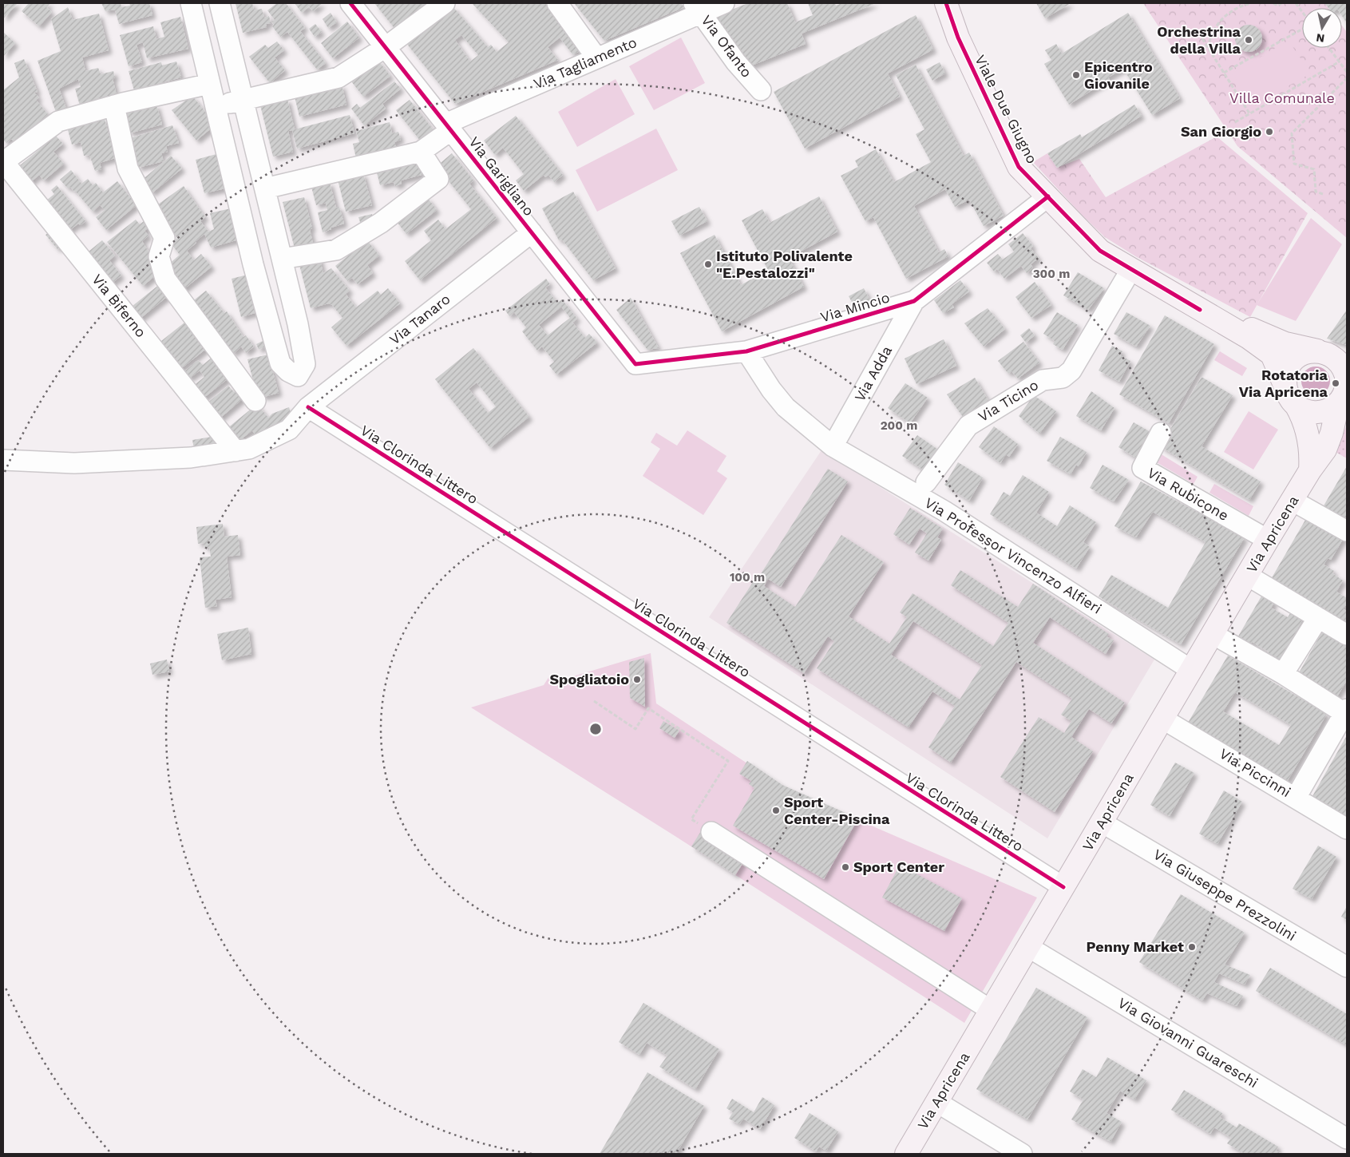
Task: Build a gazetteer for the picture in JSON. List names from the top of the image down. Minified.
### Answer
{"streets":{"main road":["Viale Due Giugno","Via Apricena"],"street":["Via Ofanto","Via Tagliamento","Via Garigliano","Via Biferno","Via Mincio","Via Tanaro","Via Adda","Via Ticino","Via Clorinda Littero","Via Rubicone","Via Professor Vincenzo Alfieri","Via Piccinni","Via Giuseppe Prezzolini","Via Giovanni Guareschi"]},"crossings":[["Via Ofanto","Via Tagliamento"],["Via Tagliamento","Via Garigliano"],["Viale Due Giugno","Via Mincio"],["Viale Due Giugno","Via Ticino"],["Viale Due Giugno","Via Apricena"],["Via Garigliano","Via Mincio"],["Via Garigliano","Via Tanaro"],["Via Biferno","Via Tanaro"],["Via Mincio","Via Adda"],["Via Mincio","Via Professor Vincenzo Alfieri"],["Via Tanaro","Via Clorinda Littero"],["Via Adda","Via Professor Vincenzo Alfieri"],["Via Clorinda Littero","Via Apricena"],["Via Rubicone","Via Apricena"],["Via Apricena","Via Professor Vincenzo Alfieri"],["Via Apricena","Via Piccinni"],["Via Apricena","Via Giuseppe Prezzolini"],["Via Apricena","Via Giovanni Guareschi"]],"parks":["Villa Comunale"],"places":["Orchestrina della Villa","Epicentro Giovanile","San Giorgio","Istituto Polivalente \"E.Pestalozzi\"","Rotatoria Via Apricena","Spogliatoio","Sport Center-Piscina","Sport Center","Penny Market"],"north":"bottom","rings":["300 m","200 m","100 m"]}
